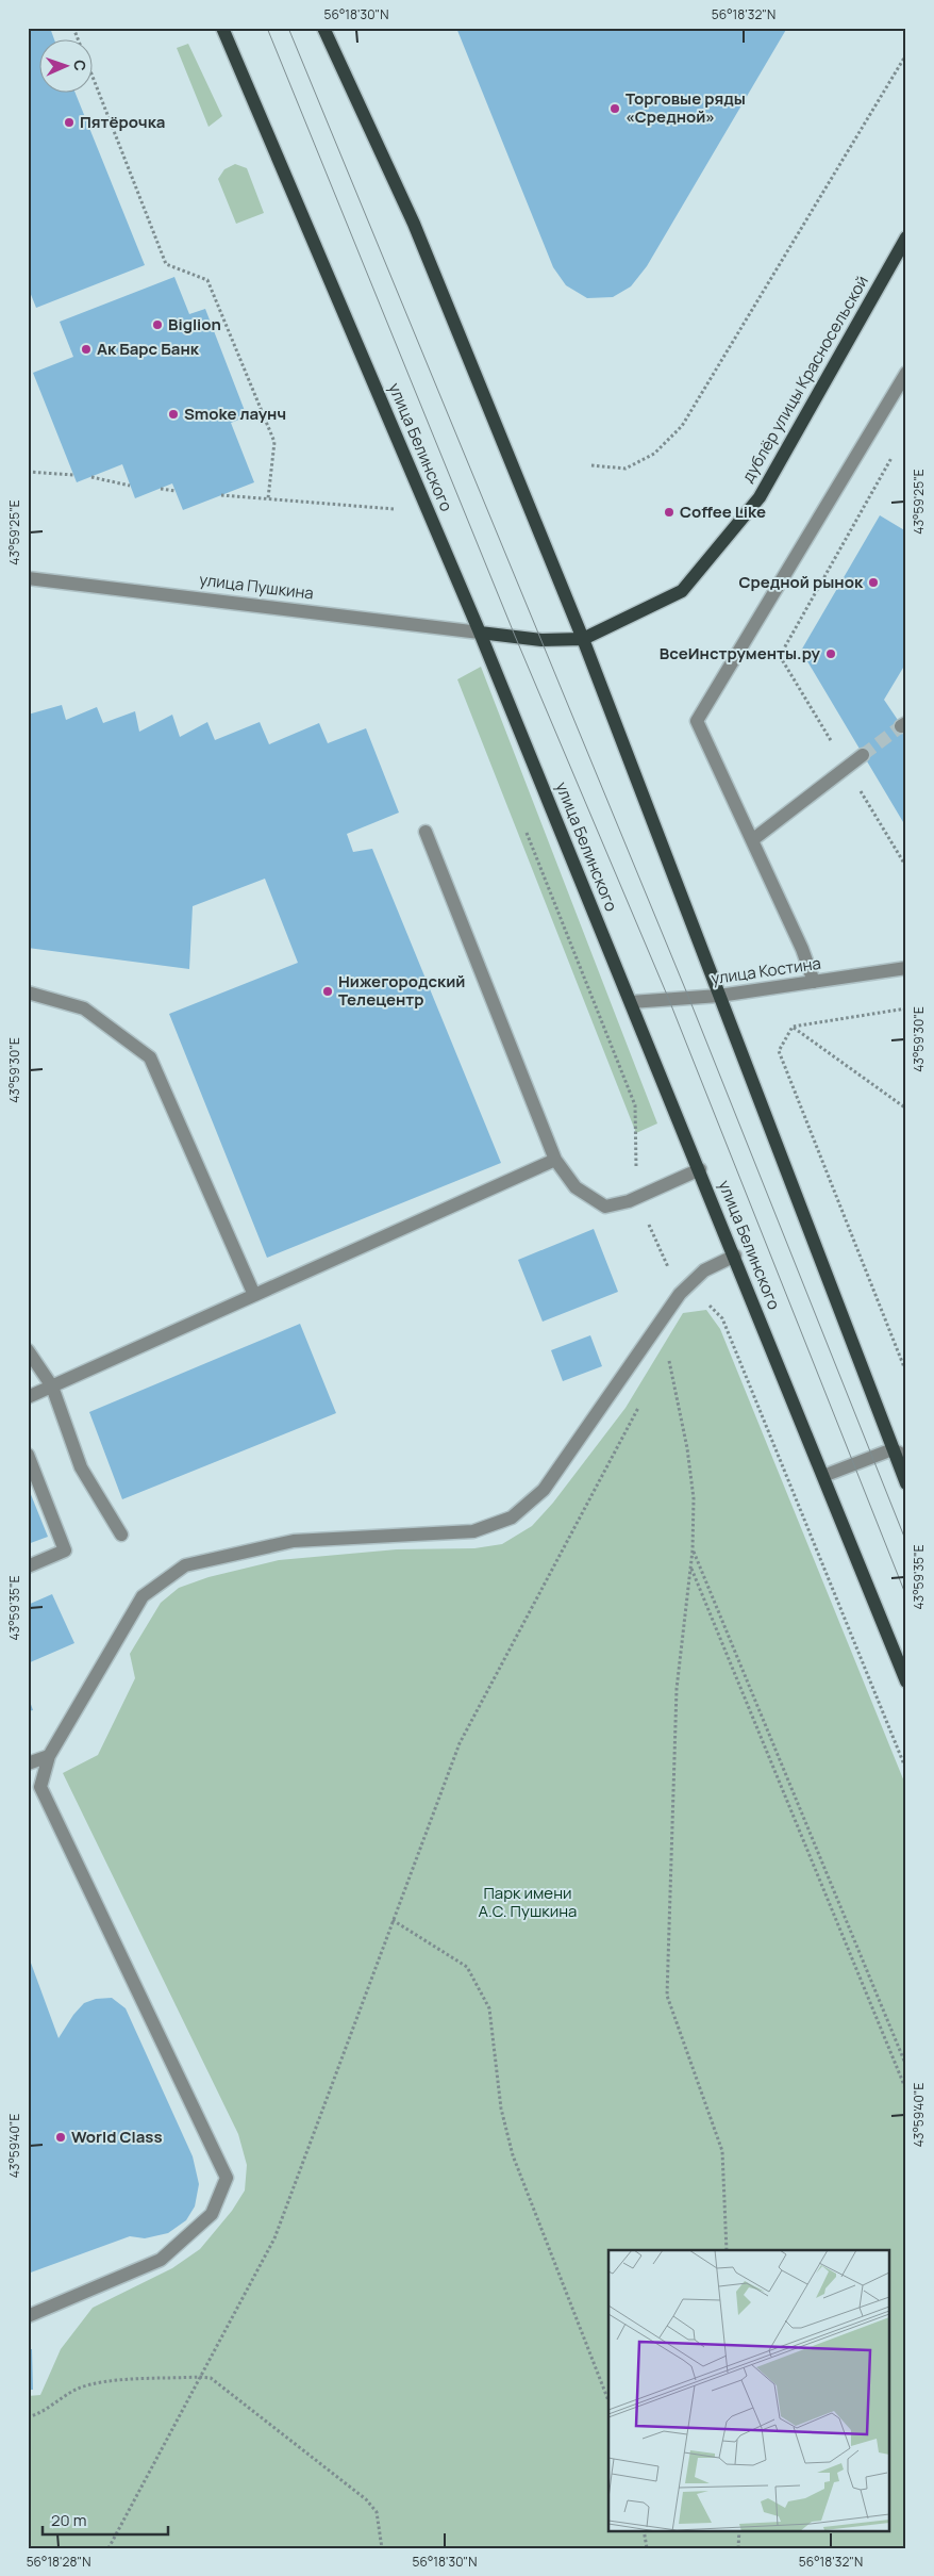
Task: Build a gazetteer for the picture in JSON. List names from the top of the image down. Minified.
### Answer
{"streets":{"main road":["дублёр улицы Красносельской","улица Белинского"],"street":["улица Пушкина","улица Костина"]},"crossings":[["дублёр улицы Красносельской","улица Белинского"],["дублёр улицы Красносельской","улица Пушкина"],["улица Белинского","улица Пушкина"],["улица Белинского","улица Костина"]],"parks":["Парк имени А.С. Пушкина"],"places":["Торговые ряды «Средной»","Пятёрочка","Biglion","Ак Барс Банк","Smoke лаунч","Coffee Like","Средной рынок","ВсеИнструменты.ру","Нижегородский Телецентр","World Class"],"scale_bar":"20 m","north":"right","coordinates":["56°18'30\"N","56°18'32\"N","43°59'25\"E","43°59'30\"E","43°59'35\"E","43°59'40\"E","56°18'28\"N"]}
